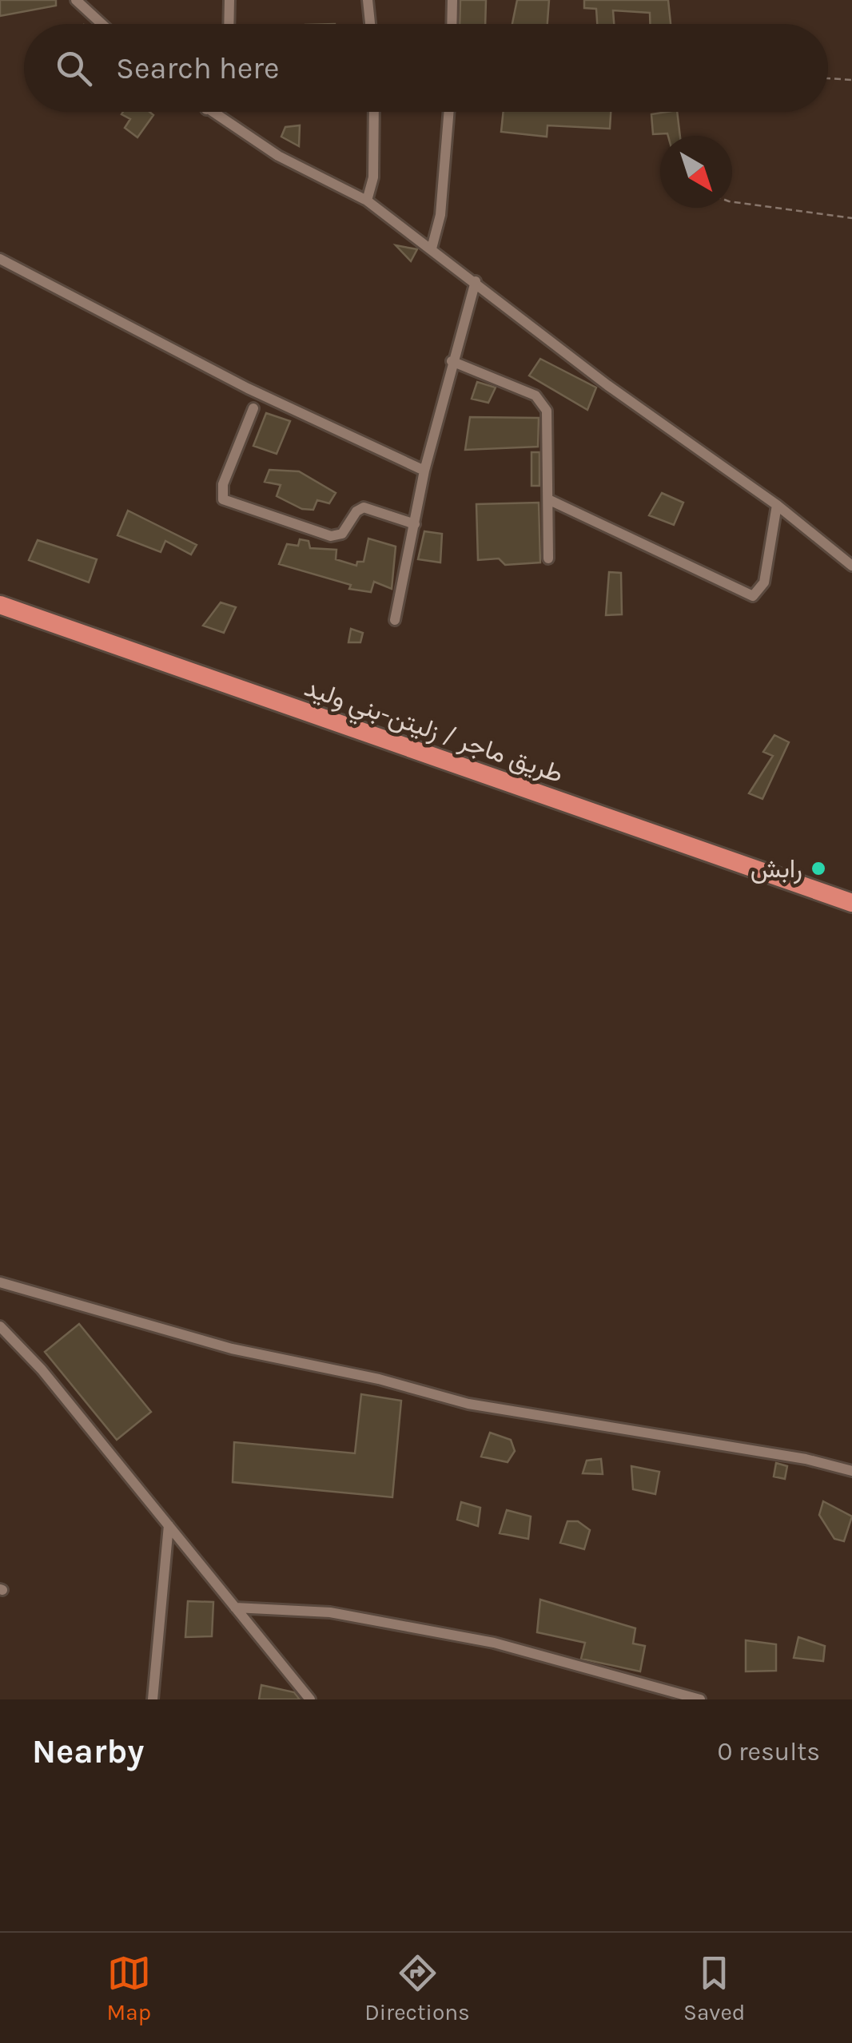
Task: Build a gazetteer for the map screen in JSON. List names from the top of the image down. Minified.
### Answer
{"streets":{"highway":["طريق ماجر / زليتن-بني وليد"]},"places":["رابش"],"north":"bottom right","page":{"search":"Search here","heading":["Nearby","0 results"],"nav":["Map","Directions","Saved"]}}
